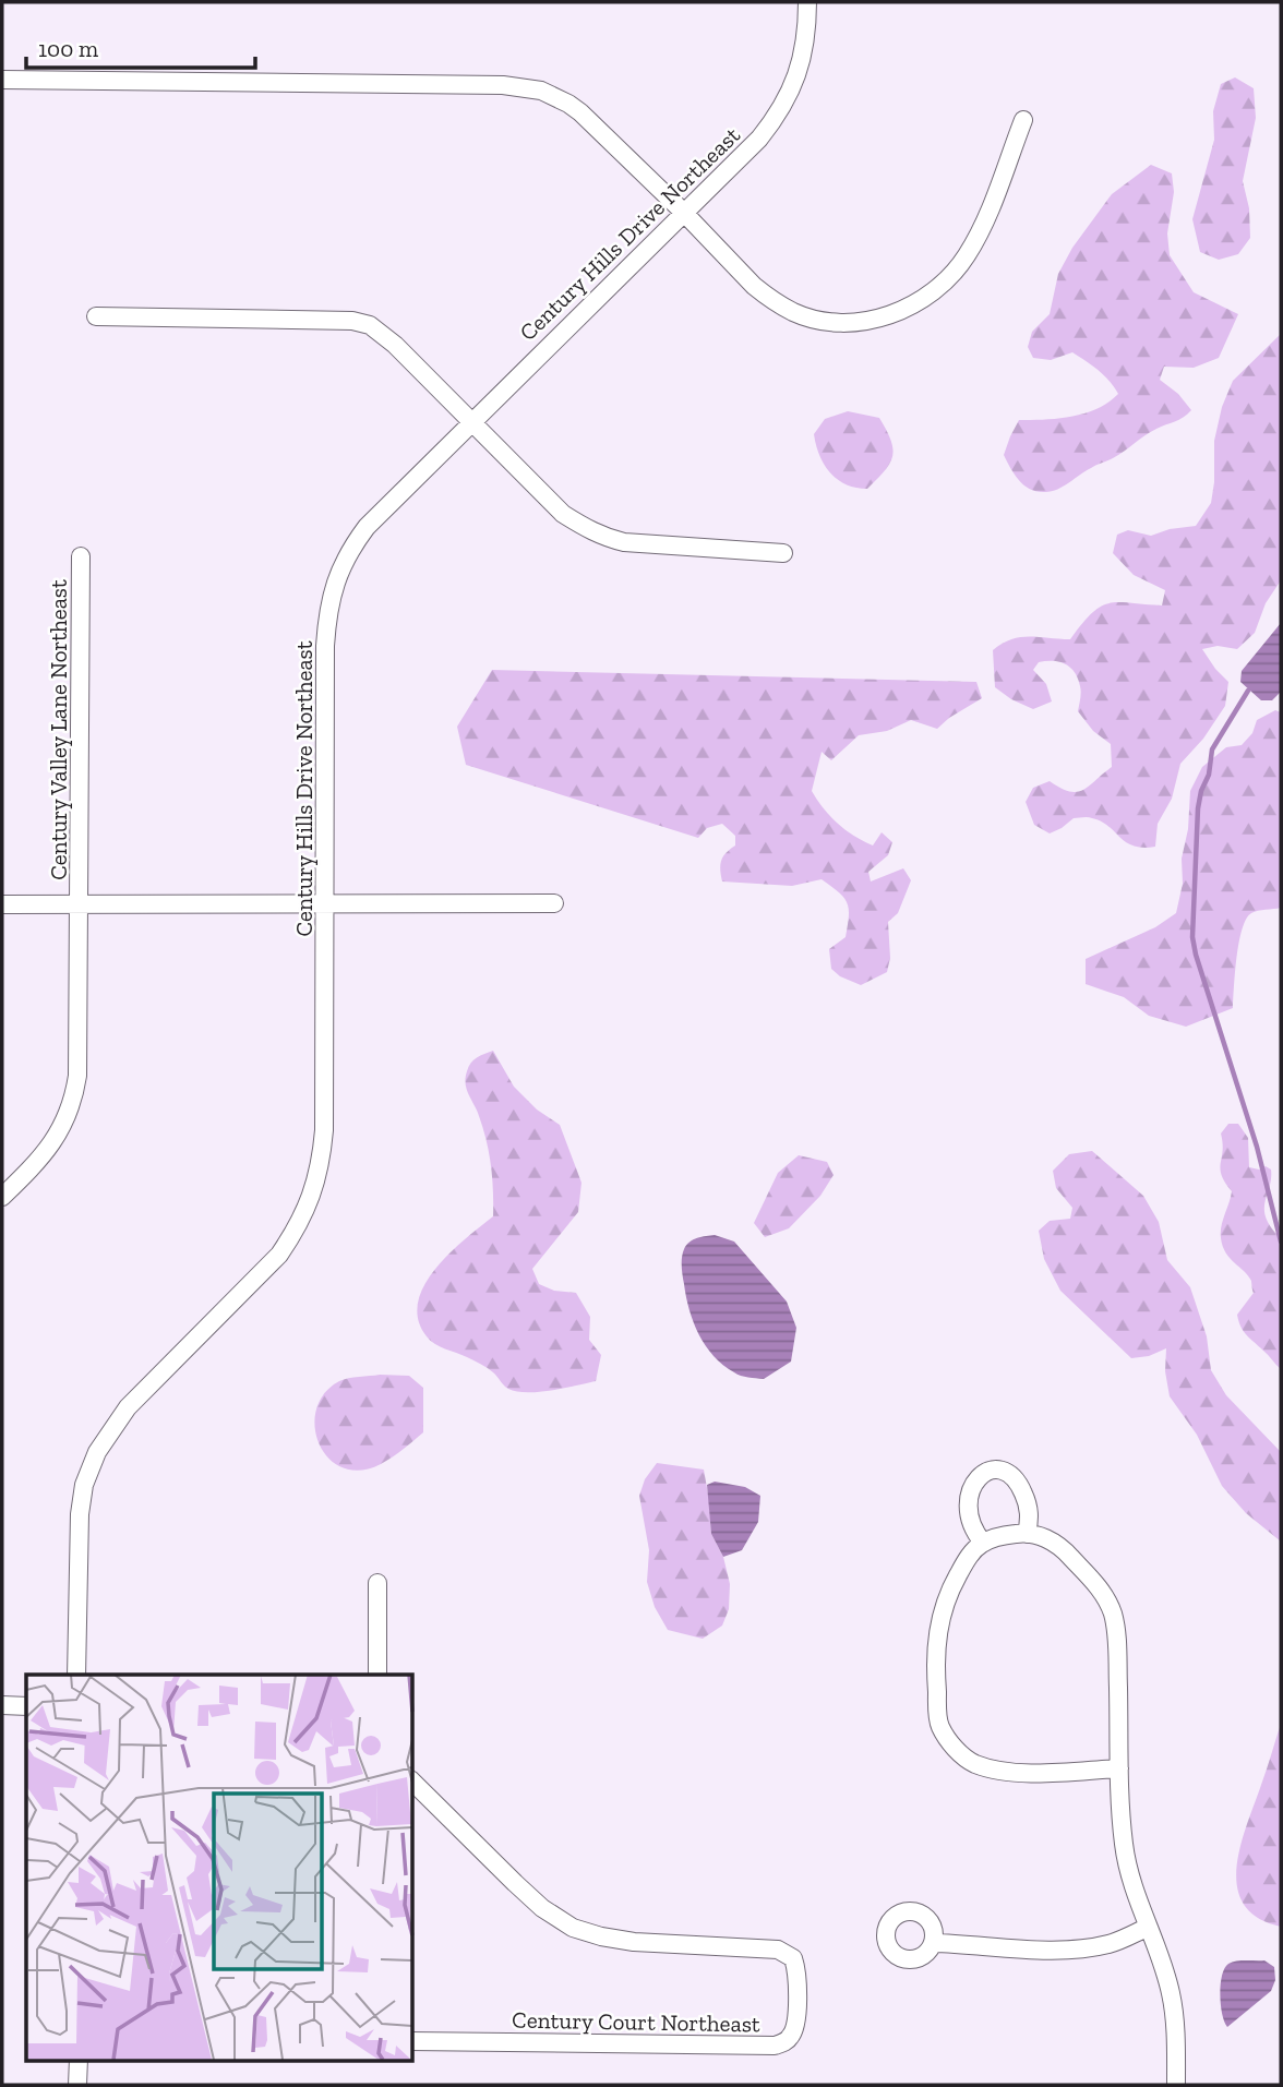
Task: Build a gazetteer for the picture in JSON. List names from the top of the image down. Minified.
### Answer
{"streets":{"street":["Century Hills Drive Northeast","Century Valley Lane Northeast","Century Court Northeast"]},"scale_bar":"100 m"}
